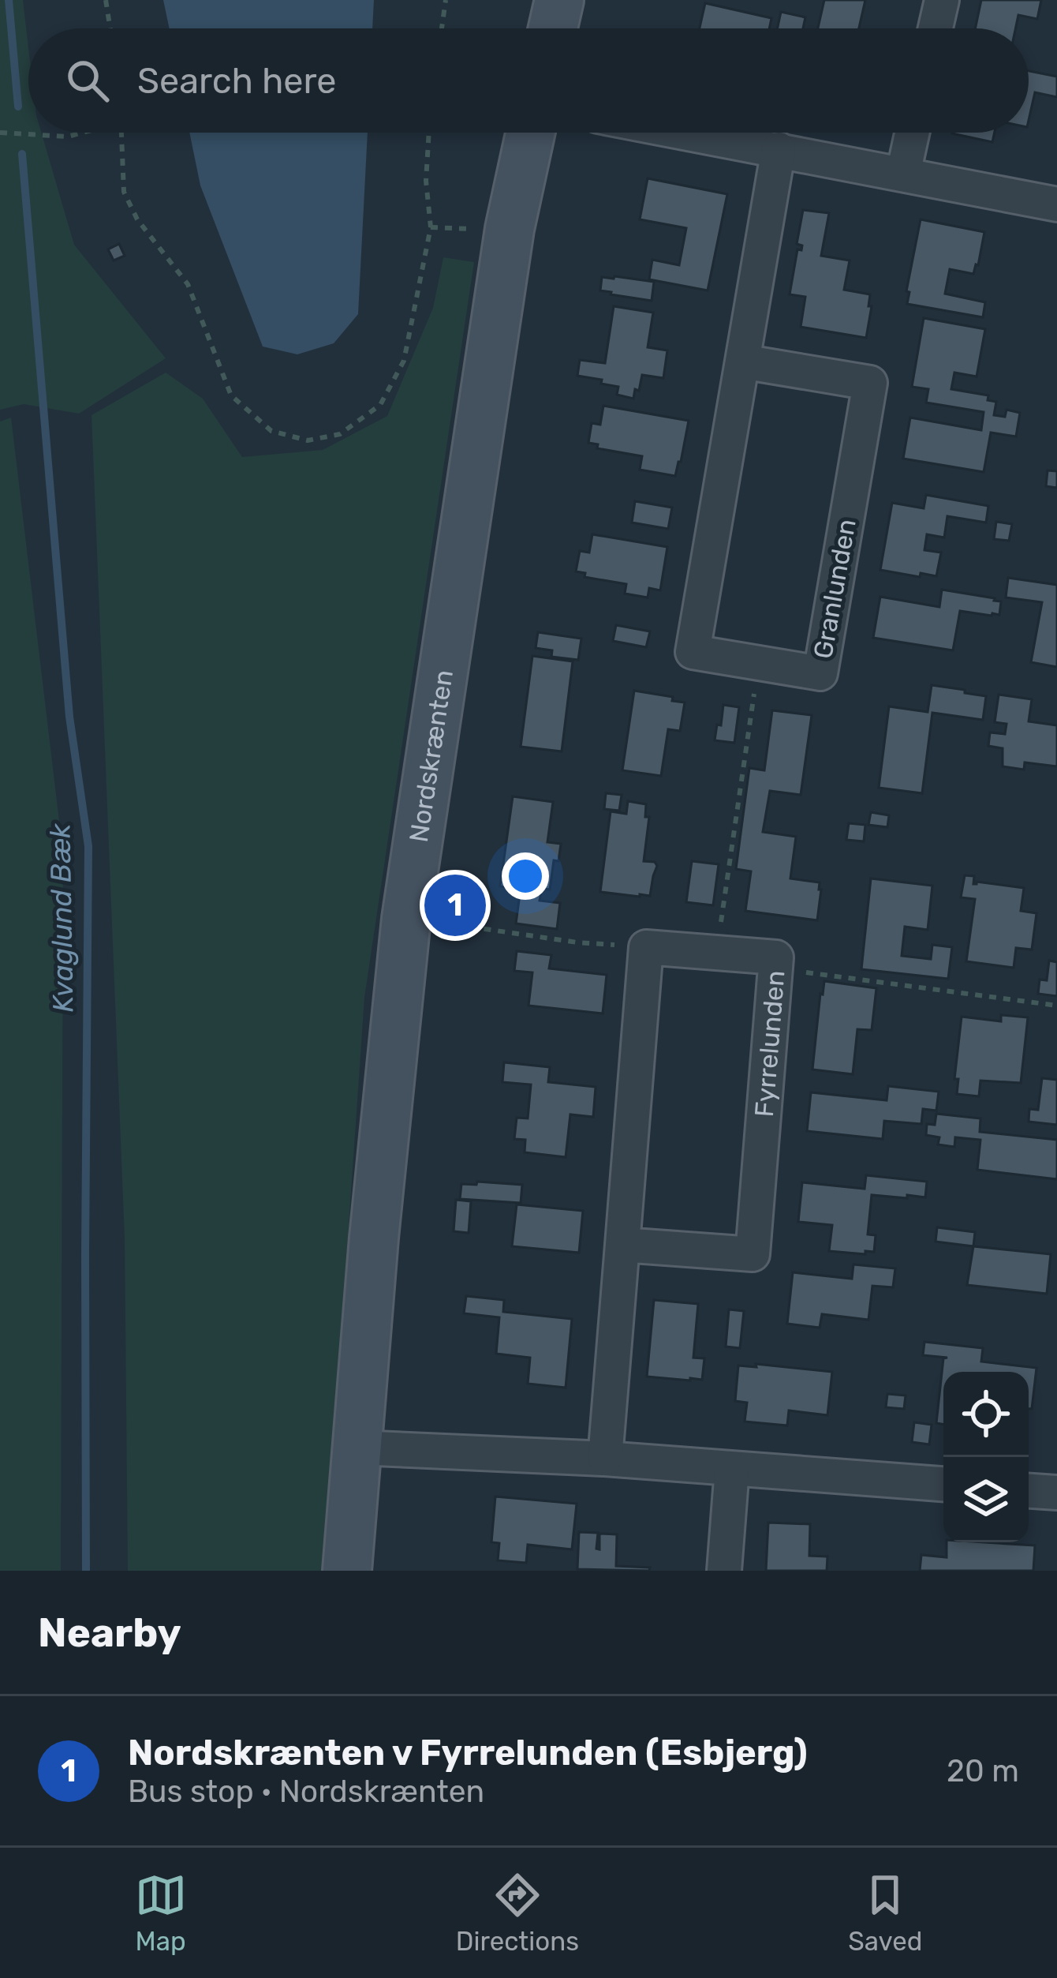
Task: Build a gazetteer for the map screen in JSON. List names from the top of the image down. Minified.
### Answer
{"streets":{"street":["Granlunden","Nordskrænten","Fyrrelunden"]},"water":["Kvaglund Bæk"],"page":{"search":"Search here","pins":"1","heading":"Nearby","list":[{"mark":"1","name":"Nordskrænten v Fyrrelunden (Esbjerg)","note":"Bus stop · Nordskrænten","value":"20 m"}],"nav":["Map","Directions","Saved"]}}
